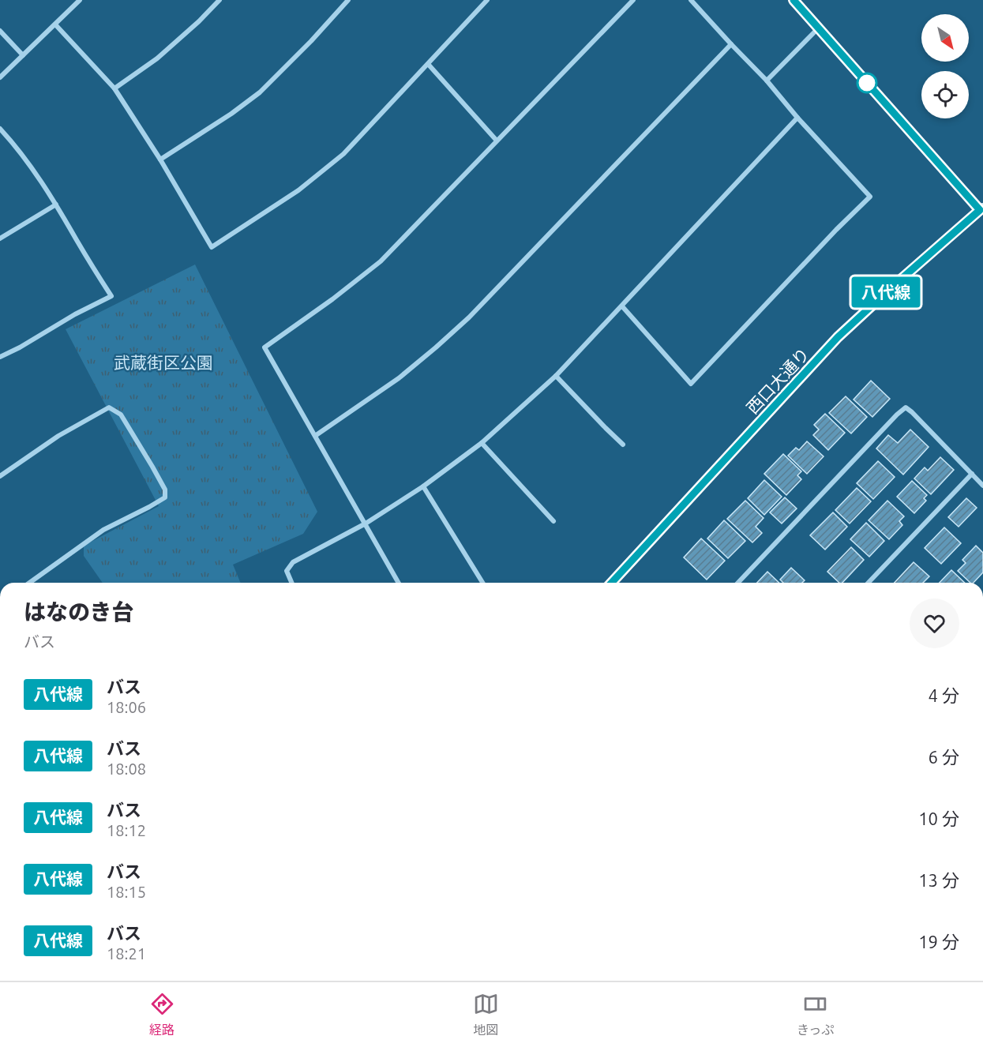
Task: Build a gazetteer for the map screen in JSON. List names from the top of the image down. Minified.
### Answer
{"streets":{"street":["西口大通り"]},"parks":["武蔵街区公園"],"lines":["bus line 八代線"],"north":"bottom right","page":{"on_map":"八代線","heading":["はなのき台","バス"],"list":[{"mark":"八代線","name":"バス","note":"18:06","value":"4 分"},{"mark":"八代線","name":"バス","note":"18:08","value":"6 分"},{"mark":"八代線","name":"バス","note":"18:12","value":"10 分"},{"mark":"八代線","name":"バス","note":"18:15","value":"13 分"},{"mark":"八代線","name":"バス","note":"18:21","value":"19 分"}],"tabs":["経路","地図","きっぷ"]}}
